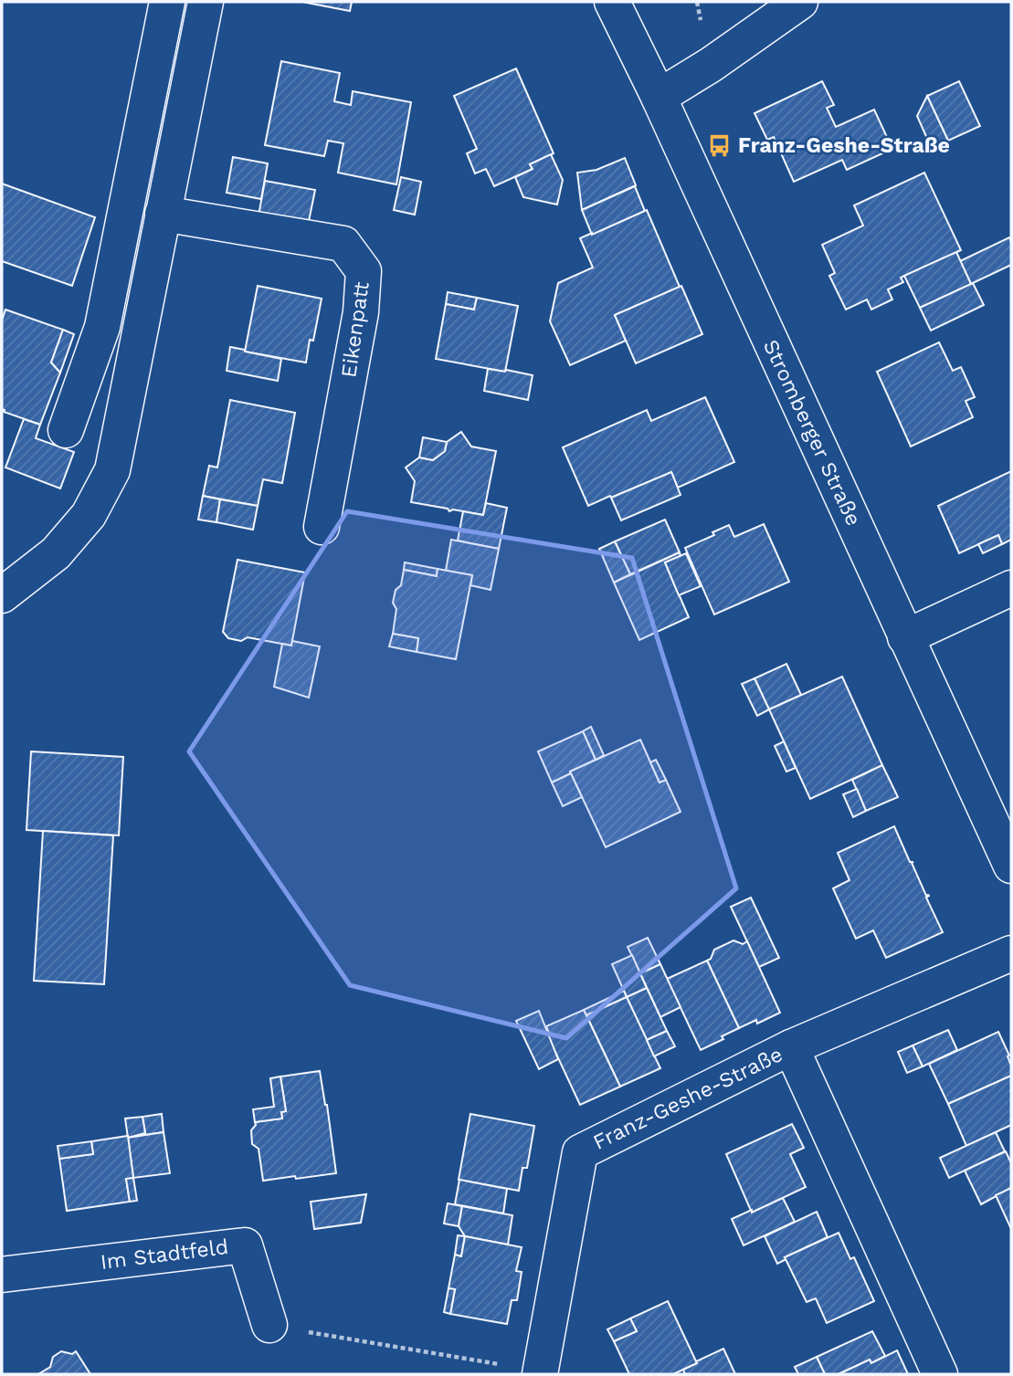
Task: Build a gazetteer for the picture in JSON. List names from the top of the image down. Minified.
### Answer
{"streets":{"street":["Eikenpatt","Stromberger Straße","Franz-Geshe-Straße","Im Stadtfeld"]},"places":{"bus stop":["Franz-Geshe-Straße"]}}
